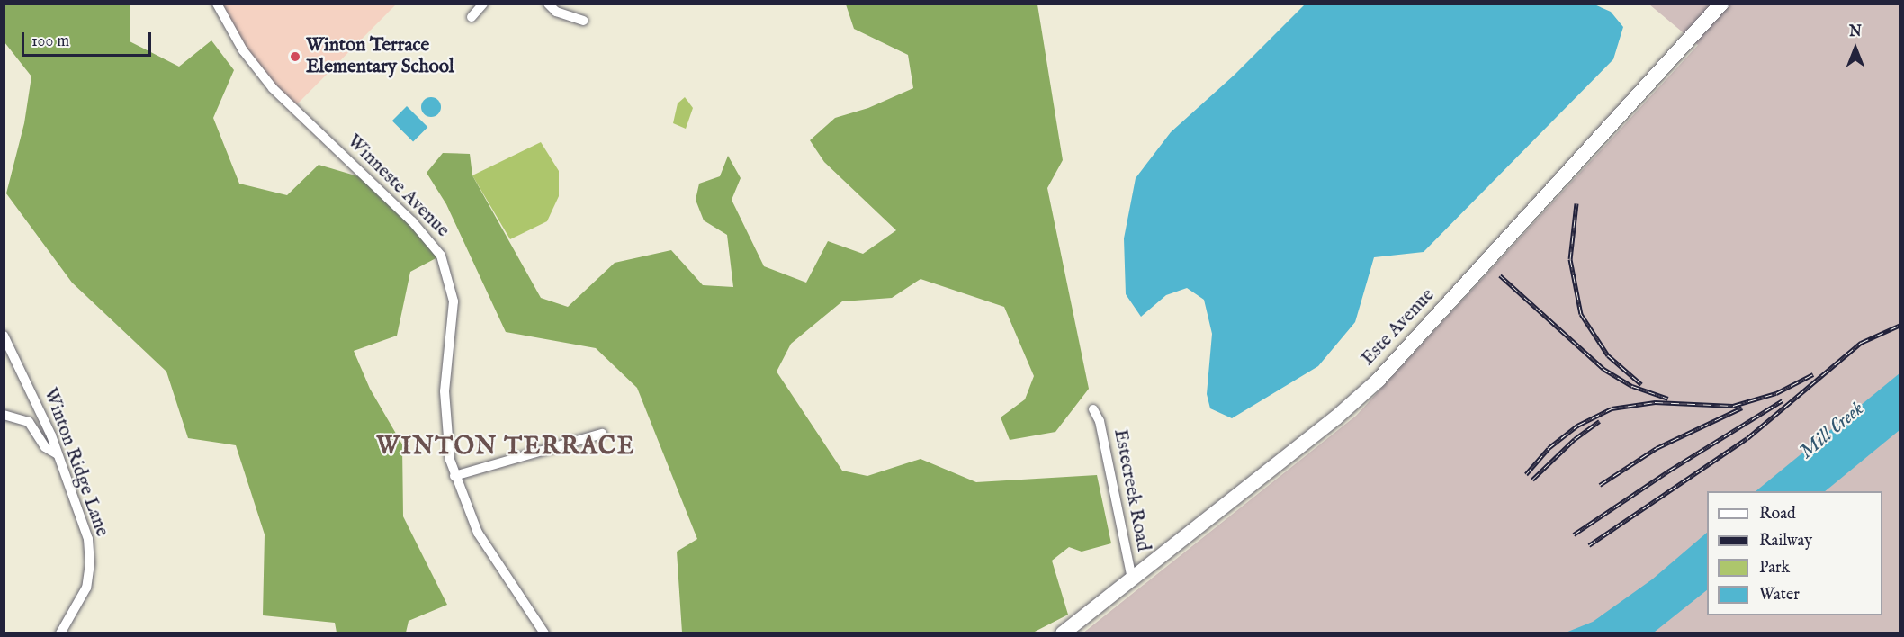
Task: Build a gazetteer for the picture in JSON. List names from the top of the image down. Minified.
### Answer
{"streets":{"street":["Winneste Avenue","Este Avenue","Winton Ridge Lane","Estecreek Road"]},"crossings":[["Este Avenue","Estecreek Road"]],"districts":["WINTON TERRACE"],"water":["Mill Creek"],"places":["Winton Terrace Elementary School"],"legend":["Road","Railway","Park","Water"],"scale_bar":"100 m","north":"top"}
